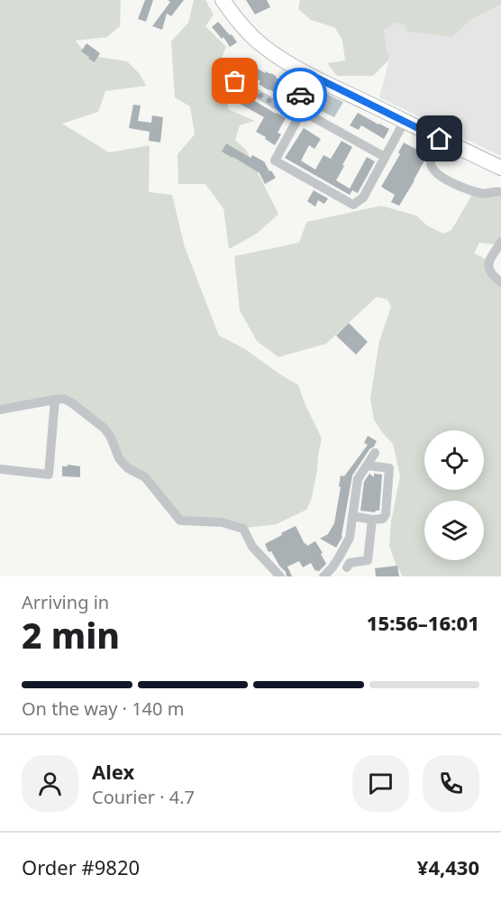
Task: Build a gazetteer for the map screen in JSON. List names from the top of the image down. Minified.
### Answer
{"page":{"heading":["2 min","Arriving in","15:56–16:01"],"panel":["Alex","Courier · 4.7","Order #9820","¥4,430"],"bar":"On the way · 140 m"}}
